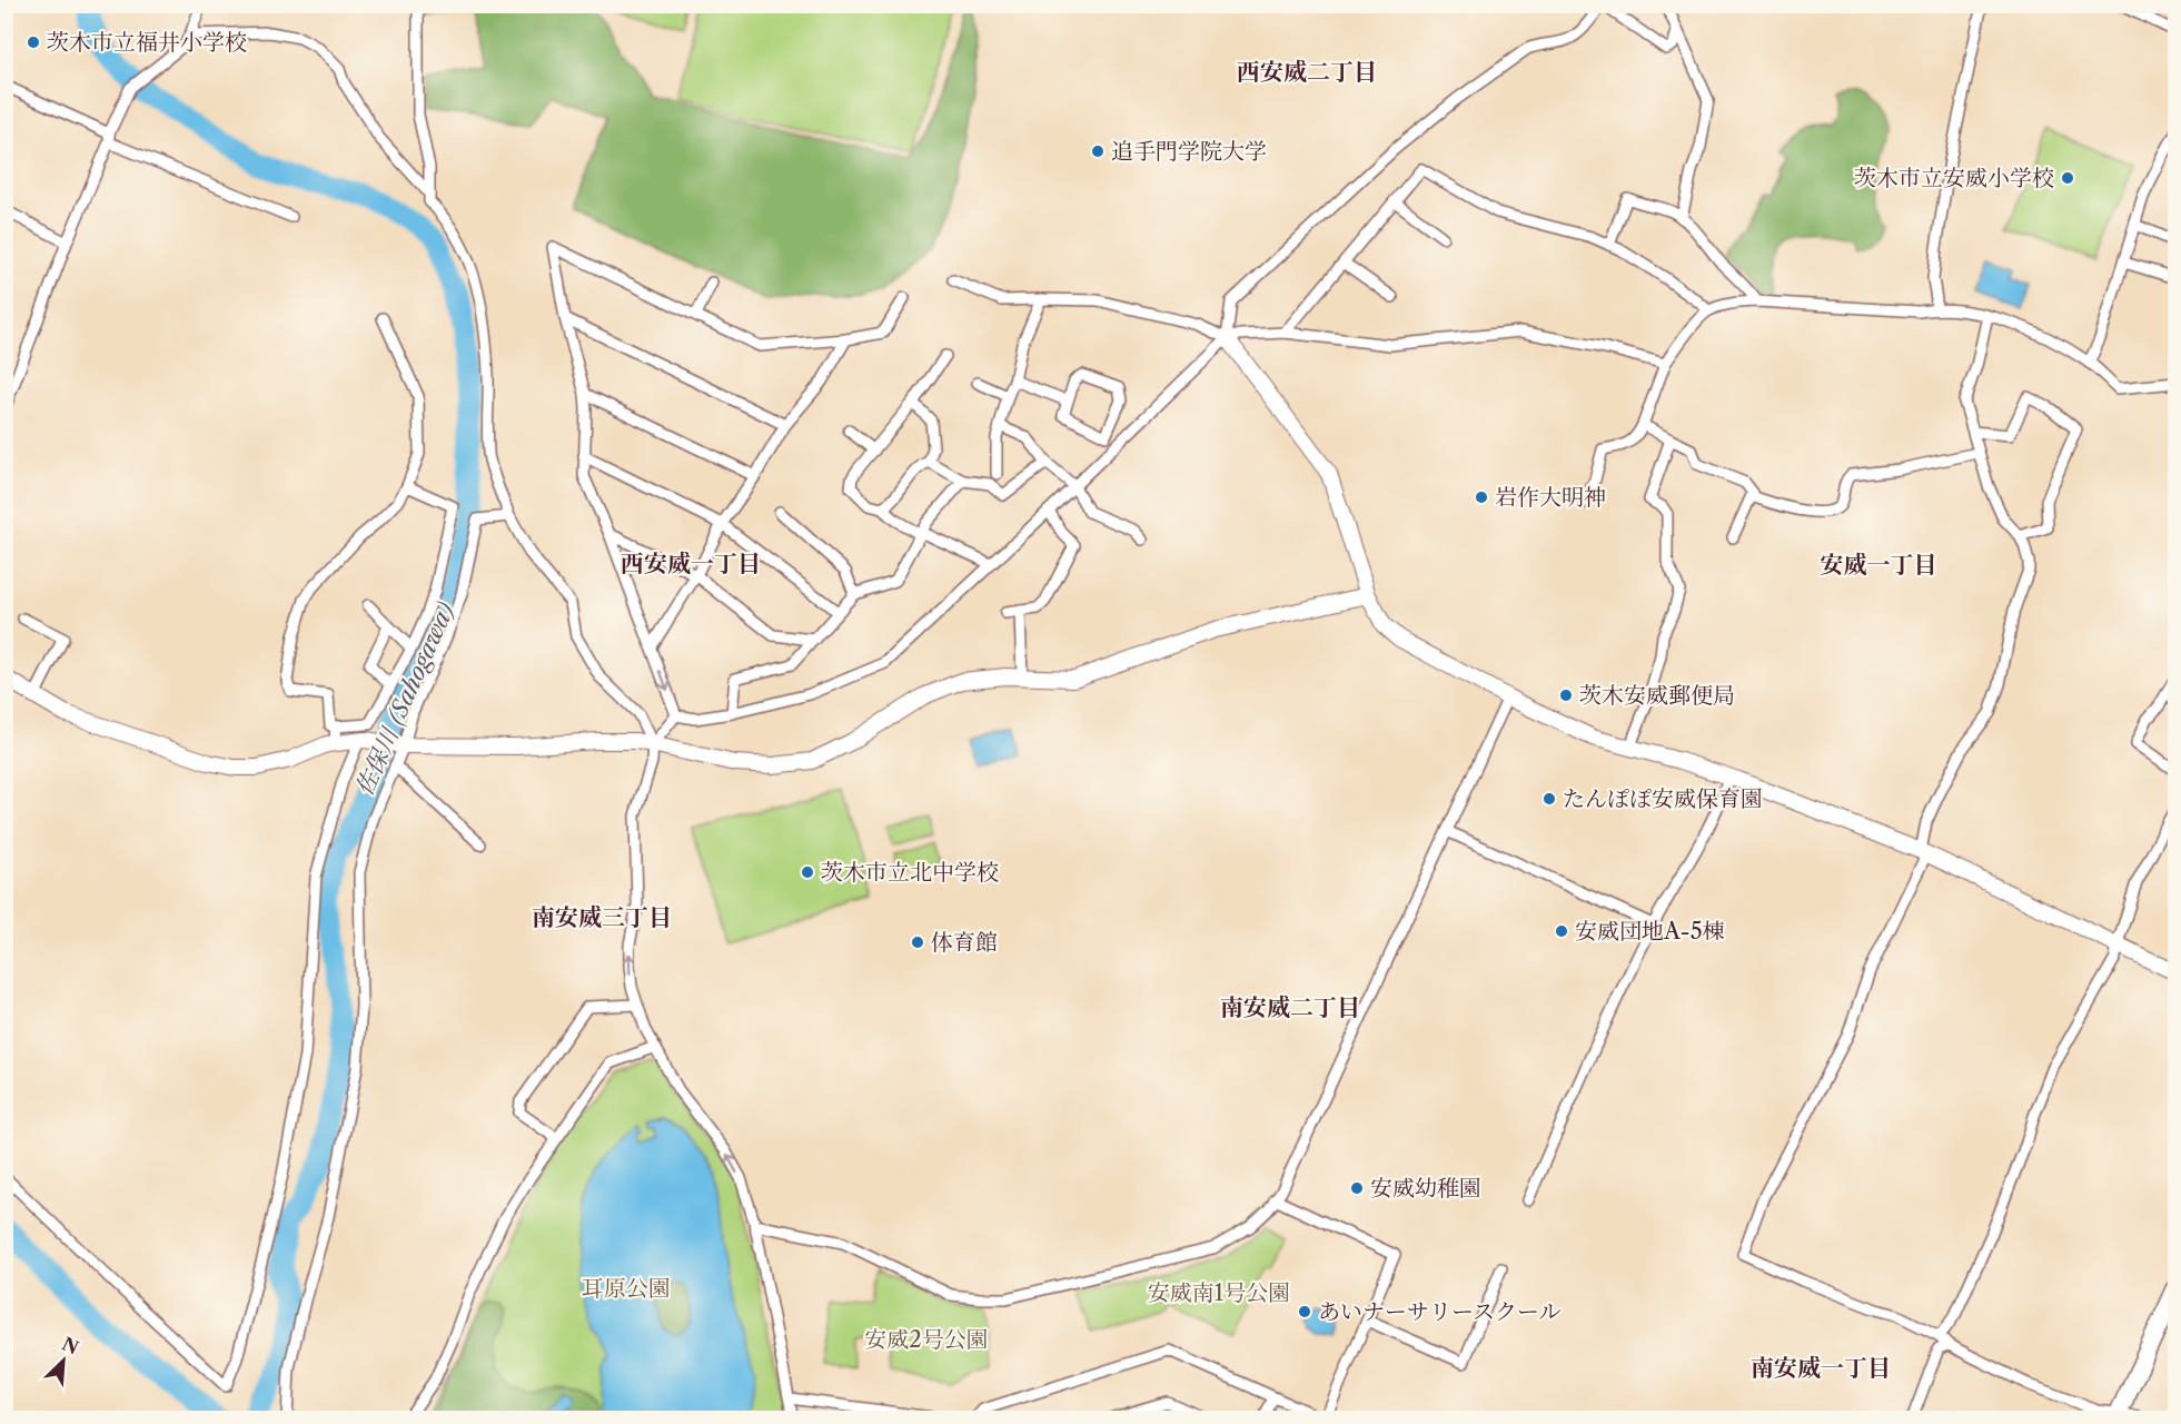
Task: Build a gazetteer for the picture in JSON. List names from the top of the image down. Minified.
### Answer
{"districts":["西安威二丁目","西安威一丁目","安威一丁目","南安威三丁目","南安威二丁目","南安威一丁目"],"water":["佐保川 (Sahogawa)"],"parks":["耳原公園","安威南1号公園","安威2号公園"],"places":["茨木市立福井小学校","追手門学院大学","茨木市立安威小学校","岩作大明神","茨木安威郵便局","たんぽぽ安威保育園","茨木市立北中学校","安威団地A-5棟","体育館","安威幼稚園","あいナーサリースクール"],"north":"top right"}
